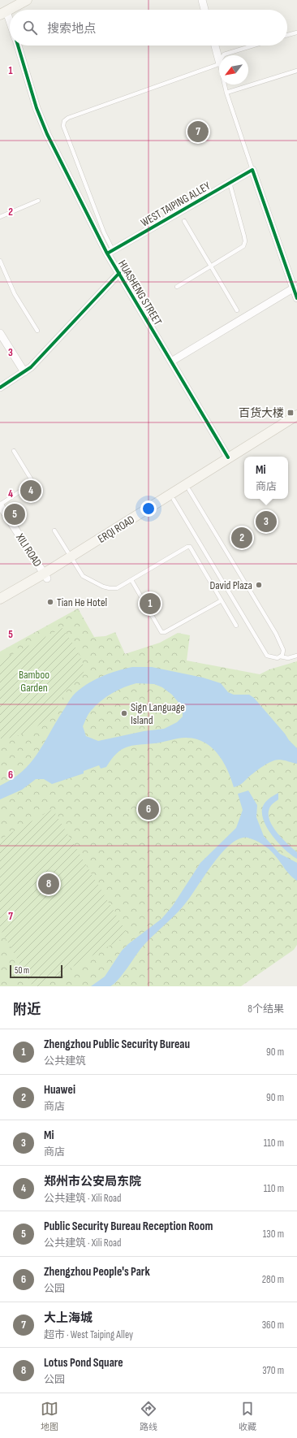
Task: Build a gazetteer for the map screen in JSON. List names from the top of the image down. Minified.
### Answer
{"streets":{"main road":["ERQI ROAD"],"street":["WEST TAIPING ALLEY","HUASHENG STREET","XILI ROAD"]},"crossings":[["WEST TAIPING ALLEY","HUASHENG STREET"],["HUASHENG STREET","ERQI ROAD"],["ERQI ROAD","XILI ROAD"]],"parks":["Bamboo Garden"],"places":{"transit":["百货大楼"],"other":["David Plaza","Tian He Hotel","Sign Language Island"]},"scale_bar":"50 m","north":"bottom left","page":{"search":"搜索地点","pins":["7","4","5","3","2","1","6","8"],"popup":["Mi","商店"],"scale":"50 m","heading":["附近","8个结果"],"list":[{"mark":"1","name":"Zhengzhou Public Security Bureau","note":"公共建筑","value":"90 m"},{"mark":"2","name":"Huawei","note":"商店","value":"90 m"},{"mark":"3","name":"Mi","note":"商店","value":"110 m"},{"mark":"4","name":"郑州市公安局东院","note":"公共建筑 · Xili Road","value":"110 m"},{"mark":"5","name":"Public Security Bureau Reception Room","note":"公共建筑 · Xili Road","value":"130 m"},{"mark":"6","name":"Zhengzhou People's Park","note":"公园","value":"280 m"},{"mark":"7","name":"大上海城","note":"超市 · West Taiping Alley","value":"360 m"},{"mark":"8","name":"Lotus Pond Square","note":"公园","value":"370 m"}],"nav":["地图","路线","收藏"]},"grid":{"rows":["1","2","3","4","5","6","7"]}}
